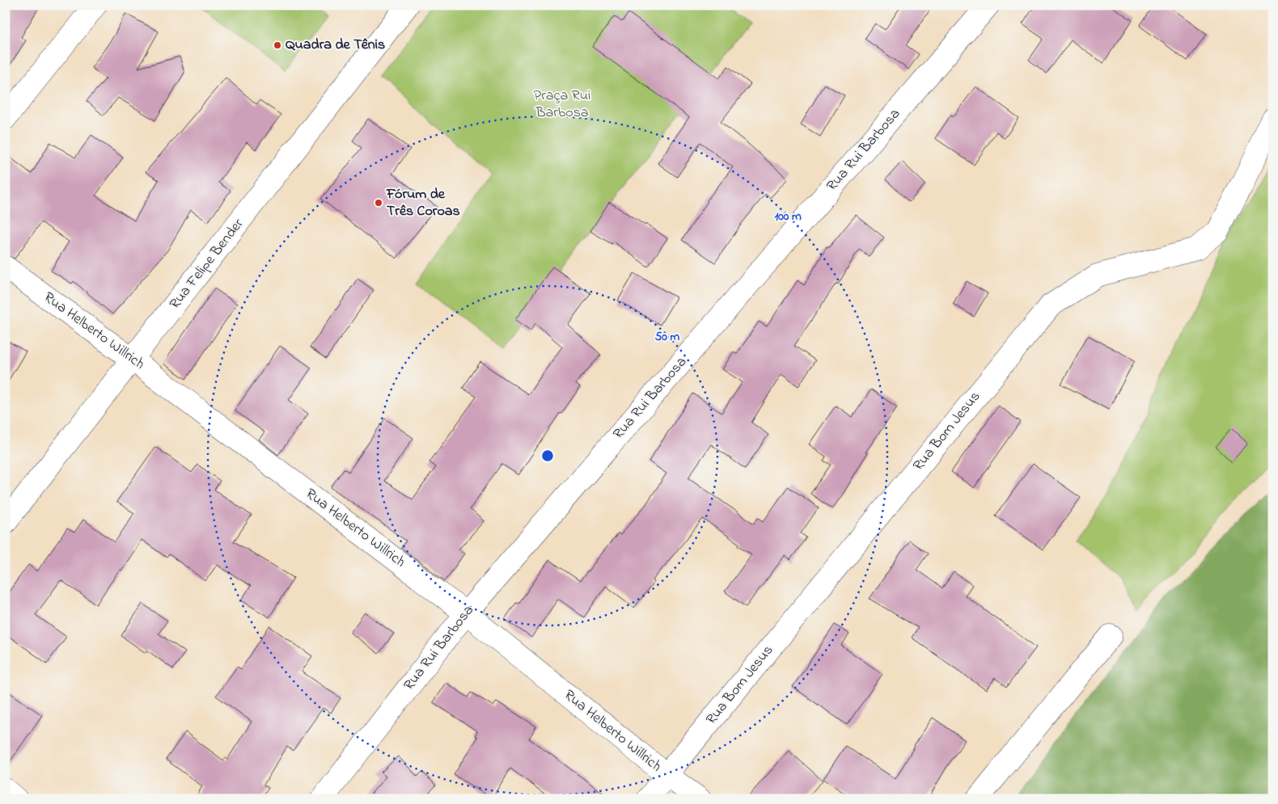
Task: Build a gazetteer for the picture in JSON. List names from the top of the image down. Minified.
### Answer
{"streets":{"street":["Rua Rui Barbosa","Rua Felipe Bender","Rua Helberto Willrich","Rua Bom Jesus"]},"crossings":[["Rua Rui Barbosa","Rua Helberto Willrich"],["Rua Felipe Bender","Rua Helberto Willrich"],["Rua Helberto Willrich","Rua Bom Jesus"]],"parks":["Praça Rui Barbosa"],"places":["Quadra de Tênis","Fórum de Três Coroas"],"rings":["100 m","50 m"]}
